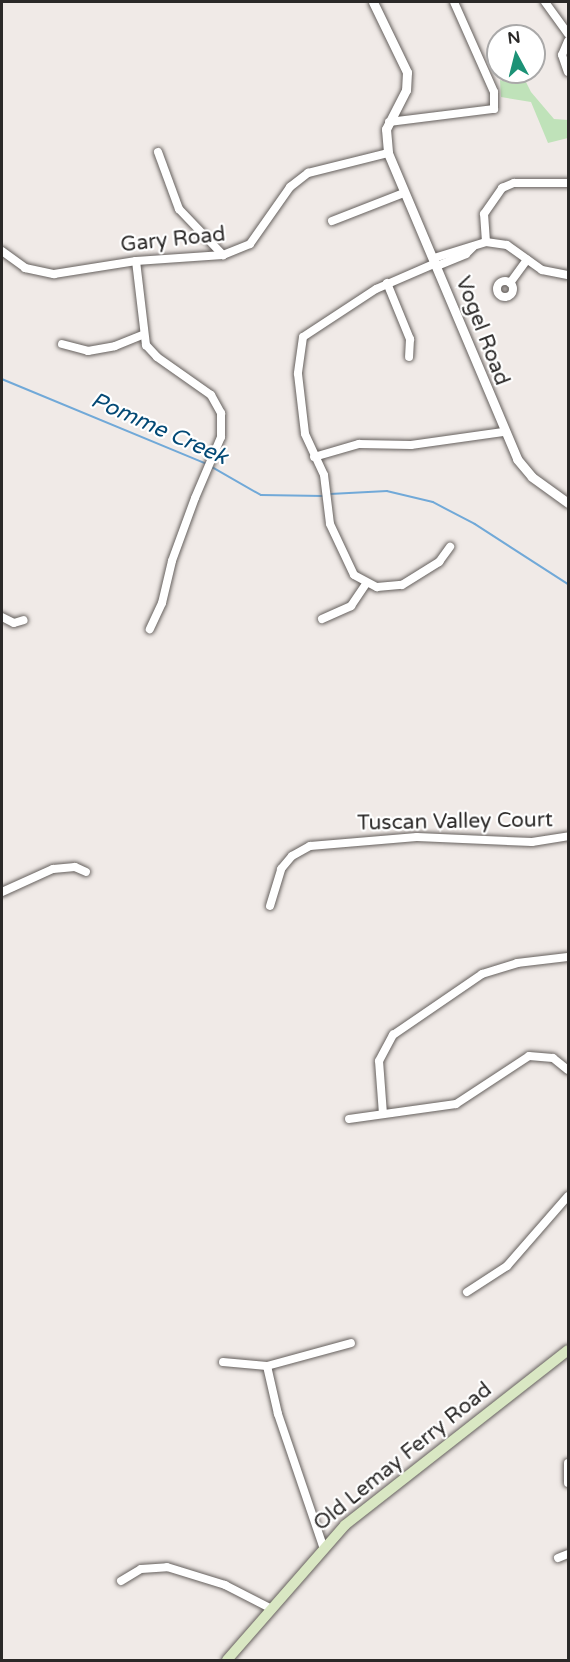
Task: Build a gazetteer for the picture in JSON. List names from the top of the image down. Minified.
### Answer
{"streets":{"main road":["Old Lemay Ferry Road"],"street":["Gary Road","Vogel Road","Tuscan Valley Court"]},"crossings":[["Gary Road","Vogel Road"]],"water":["Pomme Creek"],"north":"top"}
